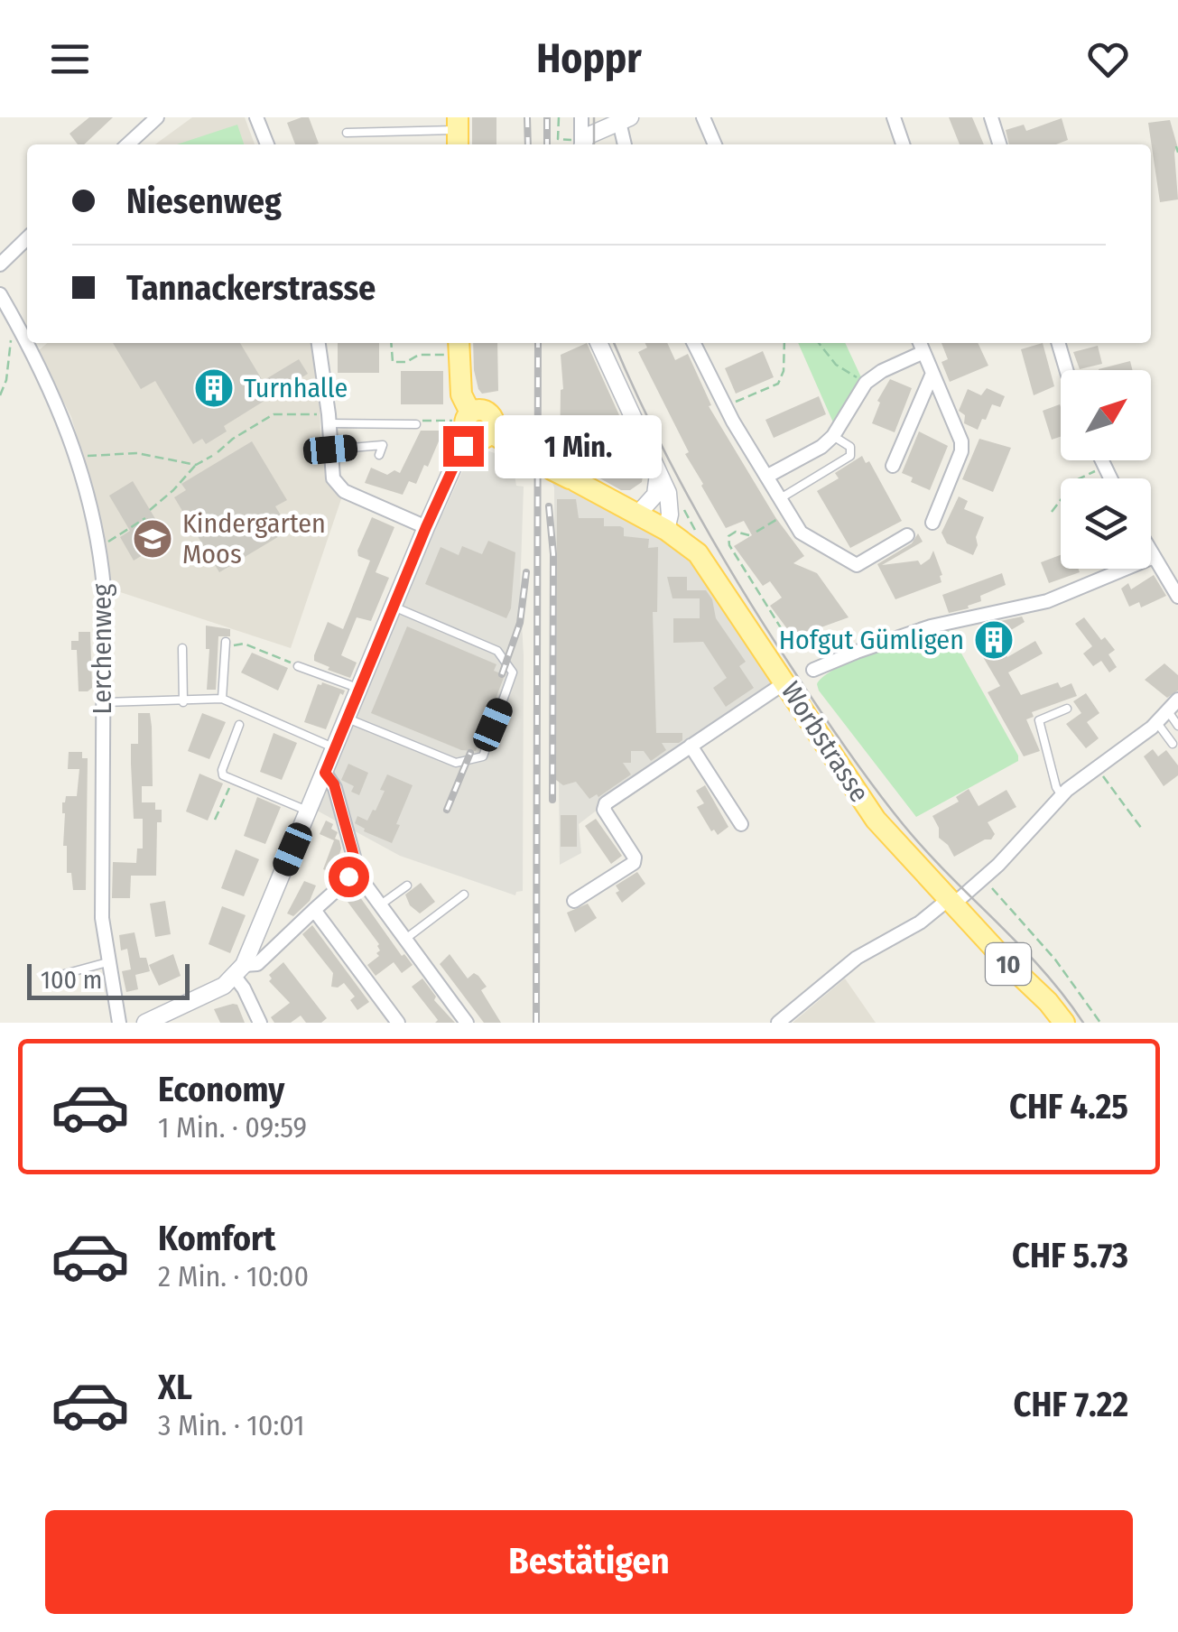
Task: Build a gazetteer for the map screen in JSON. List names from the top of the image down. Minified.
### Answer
{"streets":{"main road":["Worbstrasse","10"],"street":["Lerchenweg"]},"places":{"building":["Turnhalle","Hofgut Gümligen"],"school or university":["Kindergarten Moos"]},"scale_bar":"100 m","north":"top right","page":{"header":"Hoppr","banner":["Niesenweg","Tannackerstrasse"],"bubble":"1 Min.","scale":"100 m","list":[{"name":"Economy","note":"1 Min. · 09:59","value":"CHF 4.25"},{"name":"Komfort","note":"2 Min. · 10:00","value":"CHF 5.73"},{"name":"XL","note":"3 Min. · 10:01","value":"CHF 7.22"}],"buttons":"Bestätigen"}}
